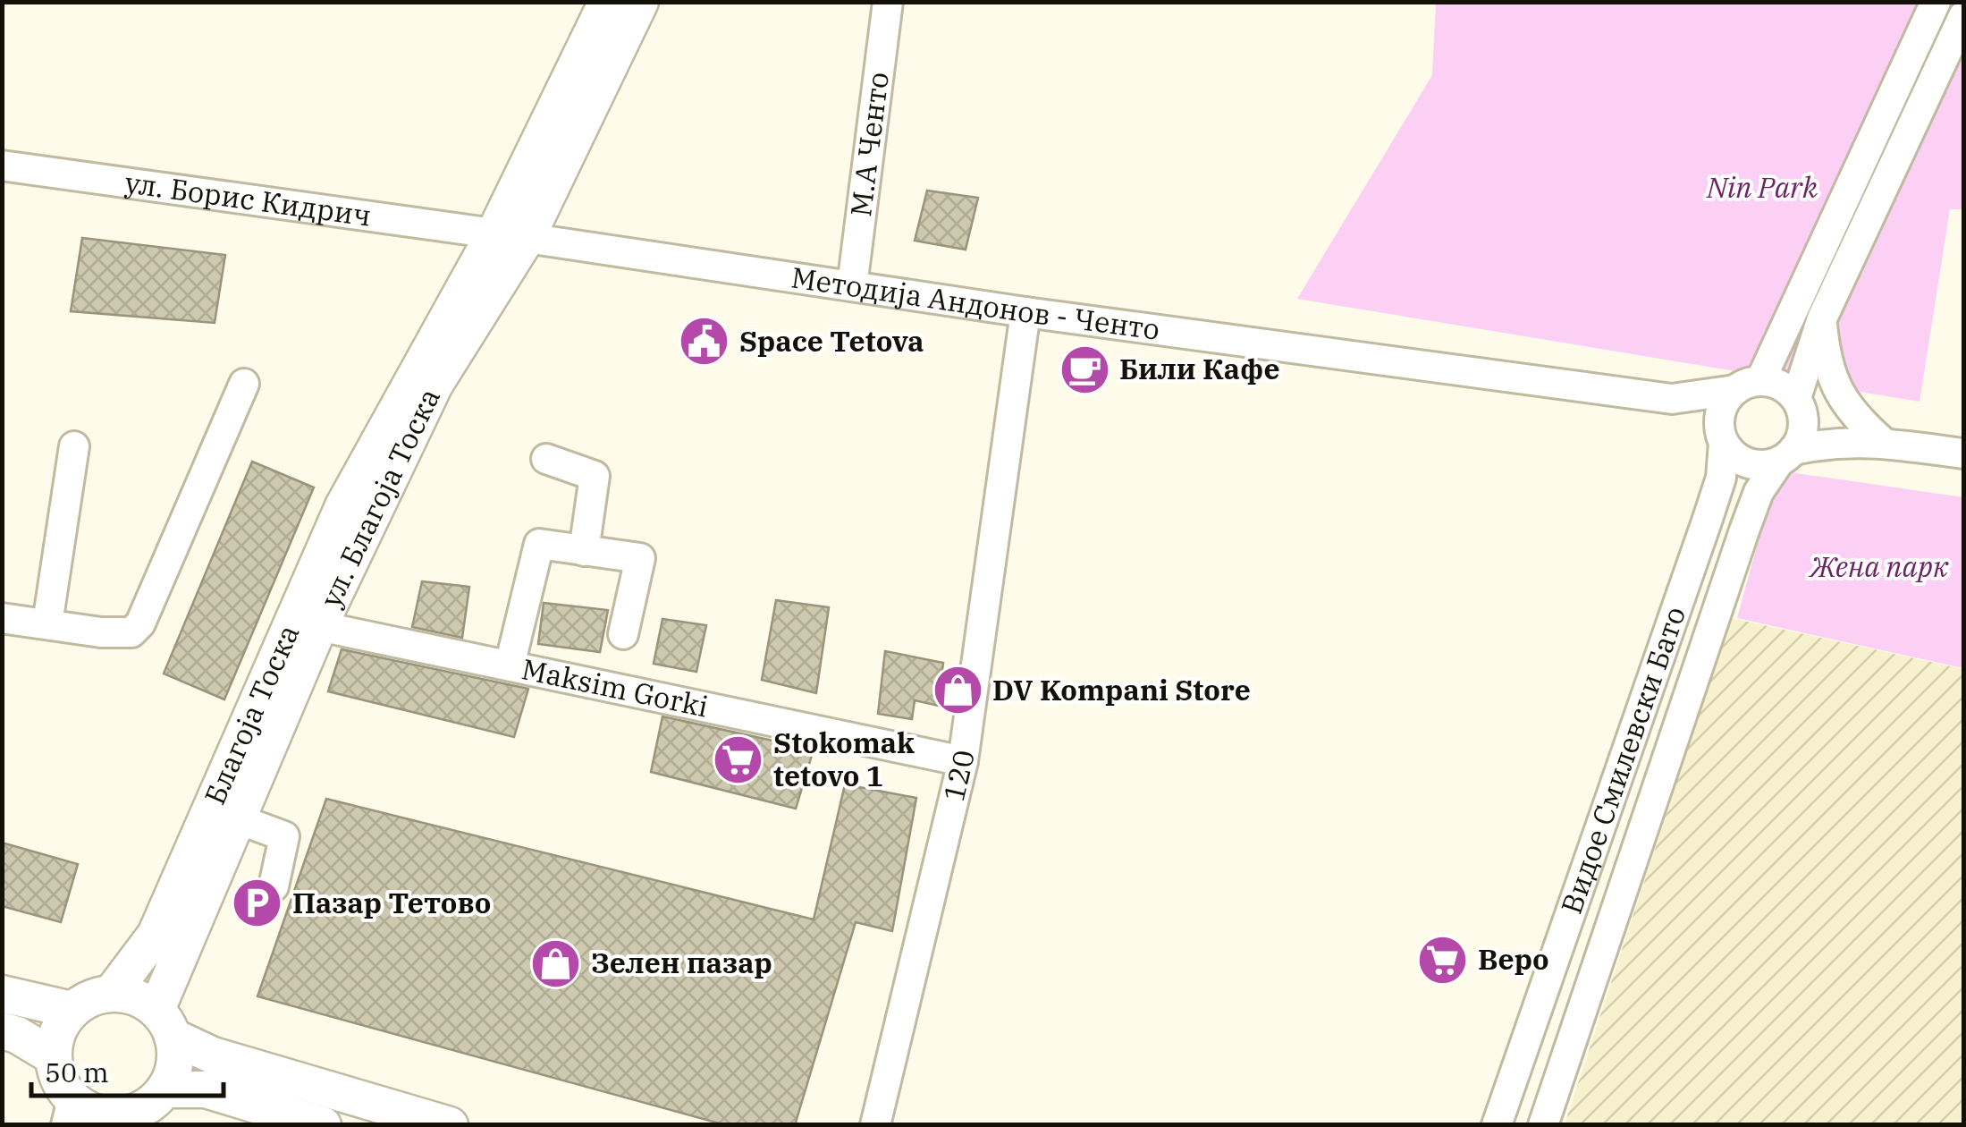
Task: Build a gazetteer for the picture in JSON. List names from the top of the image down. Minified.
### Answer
{"streets":{"main road":["ул. Благоја Тоска","Благоја Тоска"],"street":["М.А Ченто","ул. Борис Кидрич","Методија Андонов - Ченто","Maksim Gorki","Видое Смилевски Бато","120"]},"crossings":[["М.А Ченто","Методија Андонов - Ченто"],["ул. Борис Кидрич","Методија Андонов - Ченто"],["ул. Борис Кидрич","ул. Благоја Тоска"],["ул. Борис Кидрич","Благоја Тоска"],["Методија Андонов - Ченто","ул. Благоја Тоска"],["Методија Андонов - Ченто","Благоја Тоска"],["Методија Андонов - Ченто","Видое Смилевски Бато"],["Методија Андонов - Ченто","120"],["ул. Благоја Тоска","Maksim Gorki"],["ул. Благоја Тоска","Благоја Тоска"],["Maksim Gorki","120"]],"parks":["Nin Park","Жена парк"],"places":{"public building":["Space Tetova"],"cafe":["Били Кафе"],"shop":["DV Kompani Store","Зелен пазар"],"supermarket":["Stokomak tetovo 1","Веро"],"parking":["Пазар Тетово"]},"scale_bar":"50 m"}
